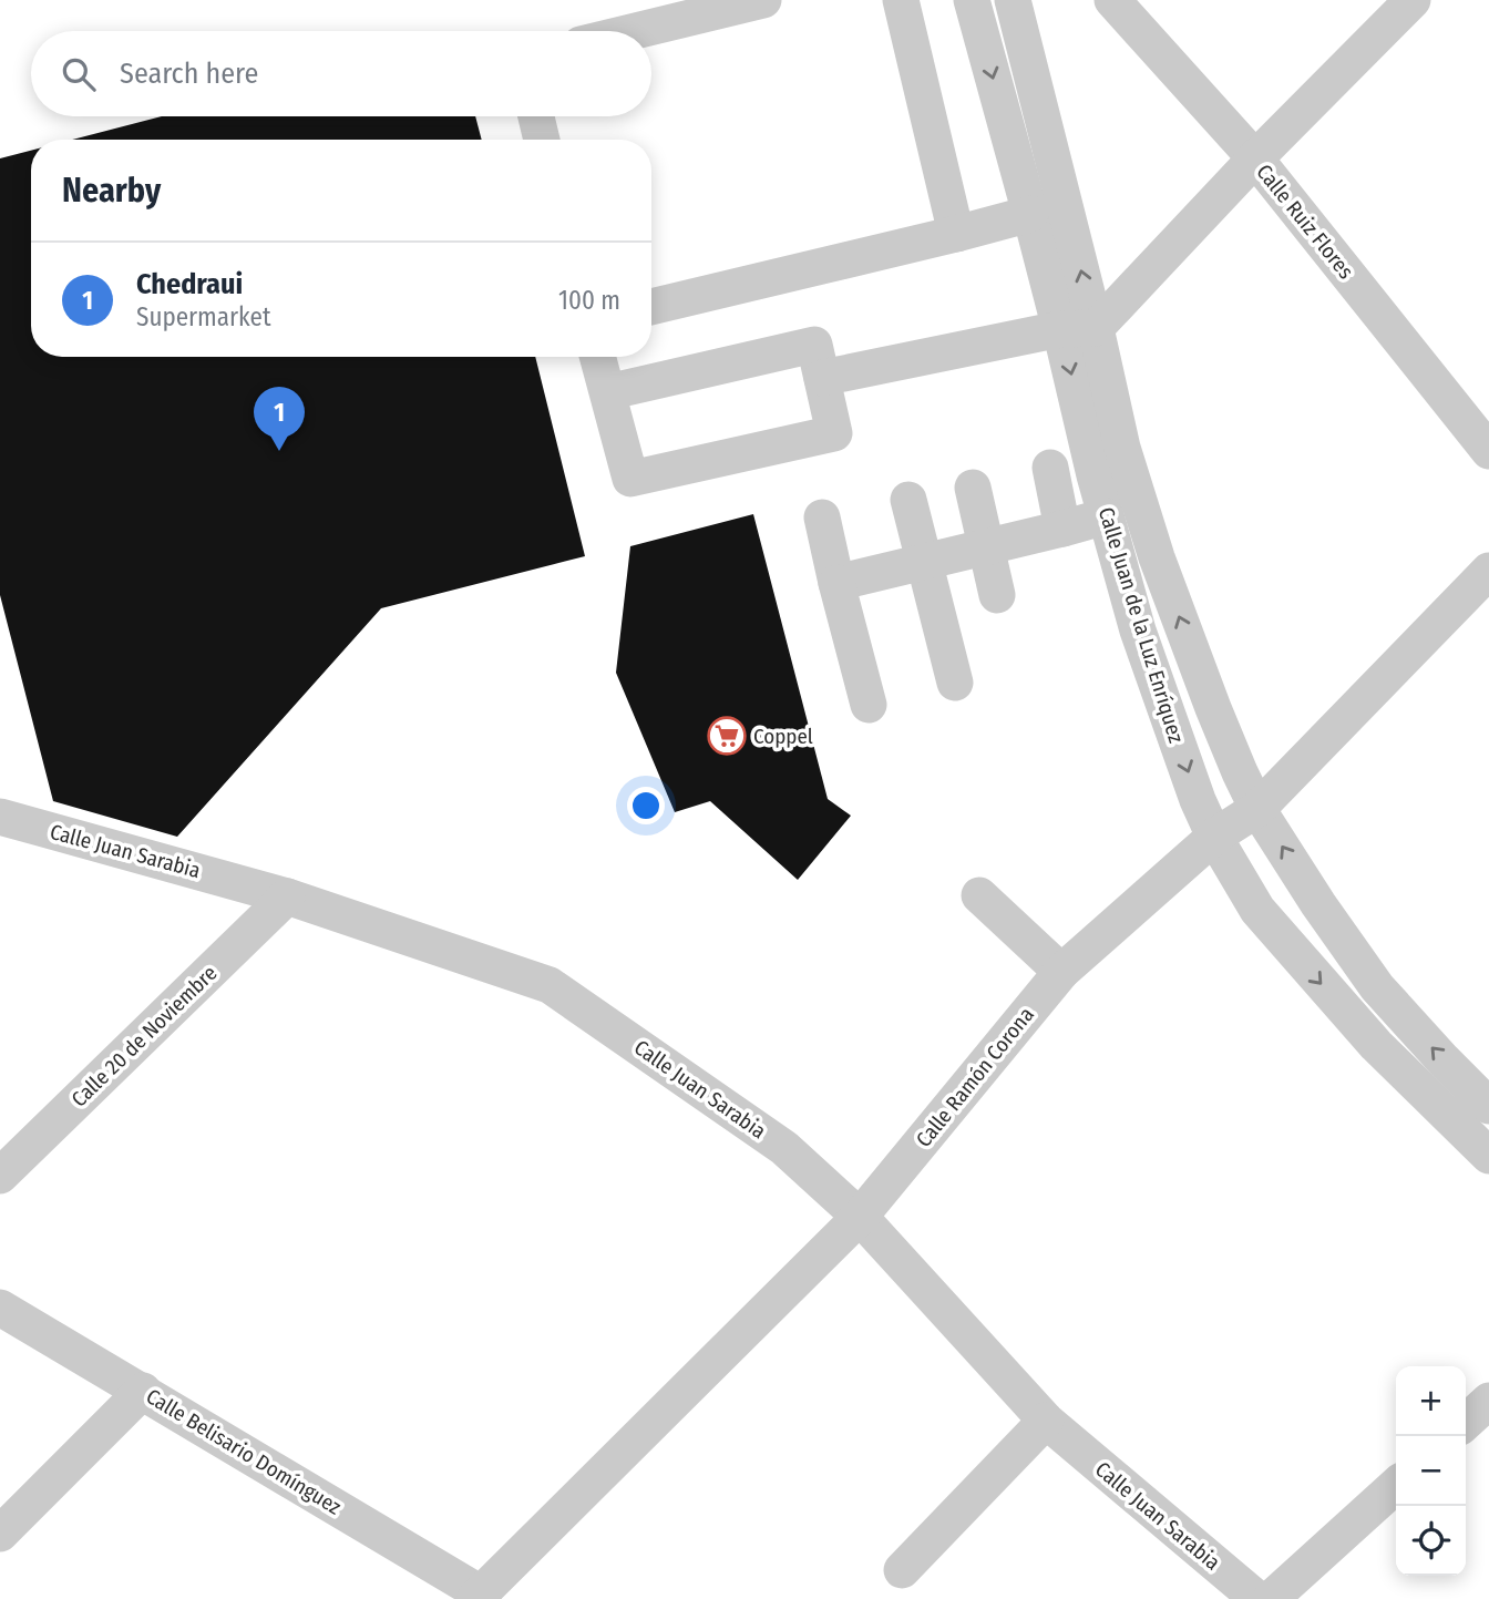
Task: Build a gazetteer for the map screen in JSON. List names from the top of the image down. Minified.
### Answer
{"streets":{"street":["Calle Ruiz Flores","Calle Juan de la Luz Enríquez","Calle Juan Sarabia","Calle 20 de Noviembre","Calle Ramón Corona","Calle Belisario Domínguez"]},"crossings":[["Calle Juan de la Luz Enríquez","Calle Ramón Corona"],["Calle Juan Sarabia","Calle 20 de Noviembre"],["Calle Juan Sarabia","Calle Ramón Corona"],["Calle Ramón Corona","Calle Belisario Domínguez"]],"places":{"supermarket":["Coppel"]},"page":{"search":"Search here","heading":"Nearby","list":[{"mark":"1","name":"Chedraui","note":"Supermarket","value":"100 m"}],"pins":"1","map_buttons":["+","−"]}}
